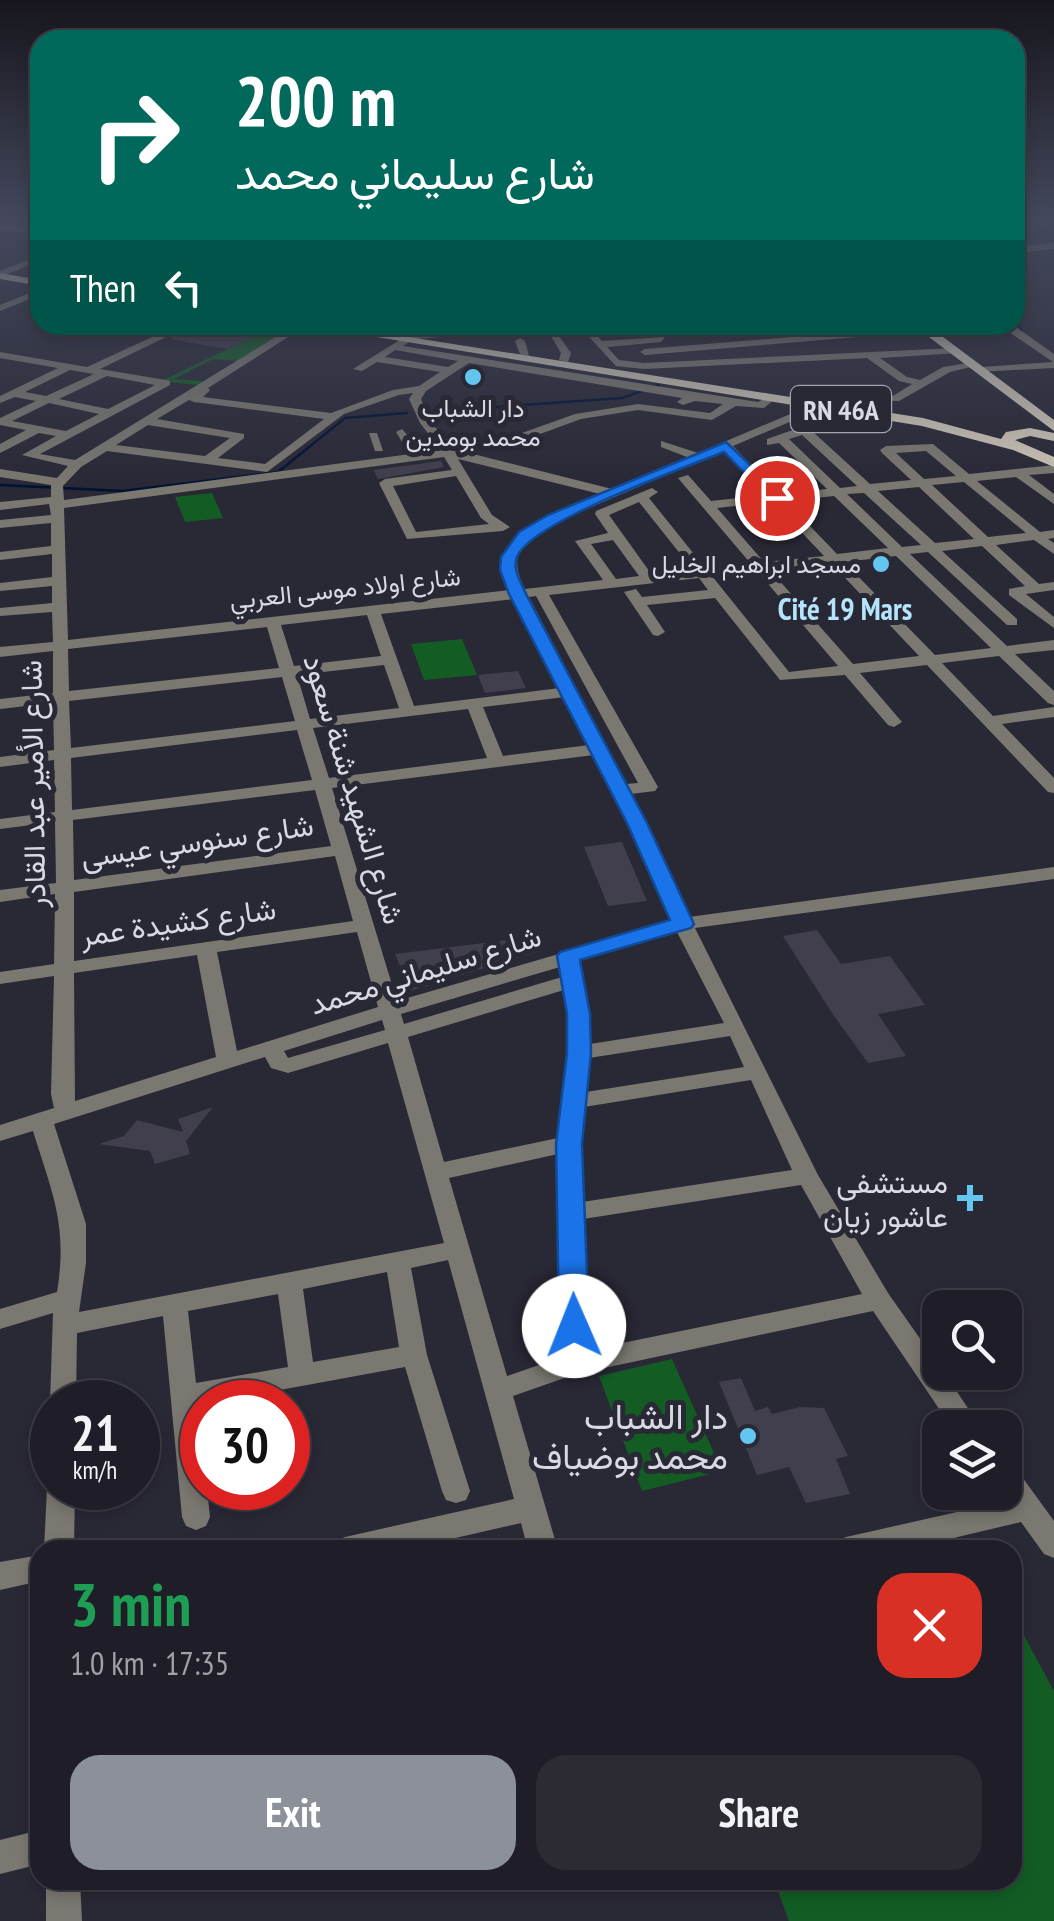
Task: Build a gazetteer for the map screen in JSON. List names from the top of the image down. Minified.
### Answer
{"streets":{"main road":["RN 46A"],"street":["شارع اولاد موسى العربي","شارع الأمير عبد القادر","شارع الشهيد شنة سعود","شارع سنوسي عيسى","شارع كشيدة عمر","شارع سليماني محمد"]},"crossings":[["شارع اولاد موسى العربي","شارع الأمير عبد القادر"],["شارع اولاد موسى العربي","شارع الشهيد شنة سعود"],["شارع الأمير عبد القادر","شارع سنوسي عيسى"],["شارع الأمير عبد القادر","شارع كشيدة عمر"],["شارع الشهيد شنة سعود","شارع سنوسي عيسى"],["شارع الشهيد شنة سعود","شارع كشيدة عمر"],["شارع الشهيد شنة سعود","شارع سليماني محمد"]],"districts":["Cité 19 Mars"],"places":{"other":["دار الشباب محمد بومدين","مسجد ابراهيم الخليل","دار الشباب محمد بوضياف"],"health":["مستشفى عاشور زيان"]},"page":{"turn":["200 m","شارع سليماني محمد"],"then":"Then","speed":"21 km/h","limit":"30","heading":["3 min","1.0 km · 17:35"],"buttons":["Exit","Share"]}}
